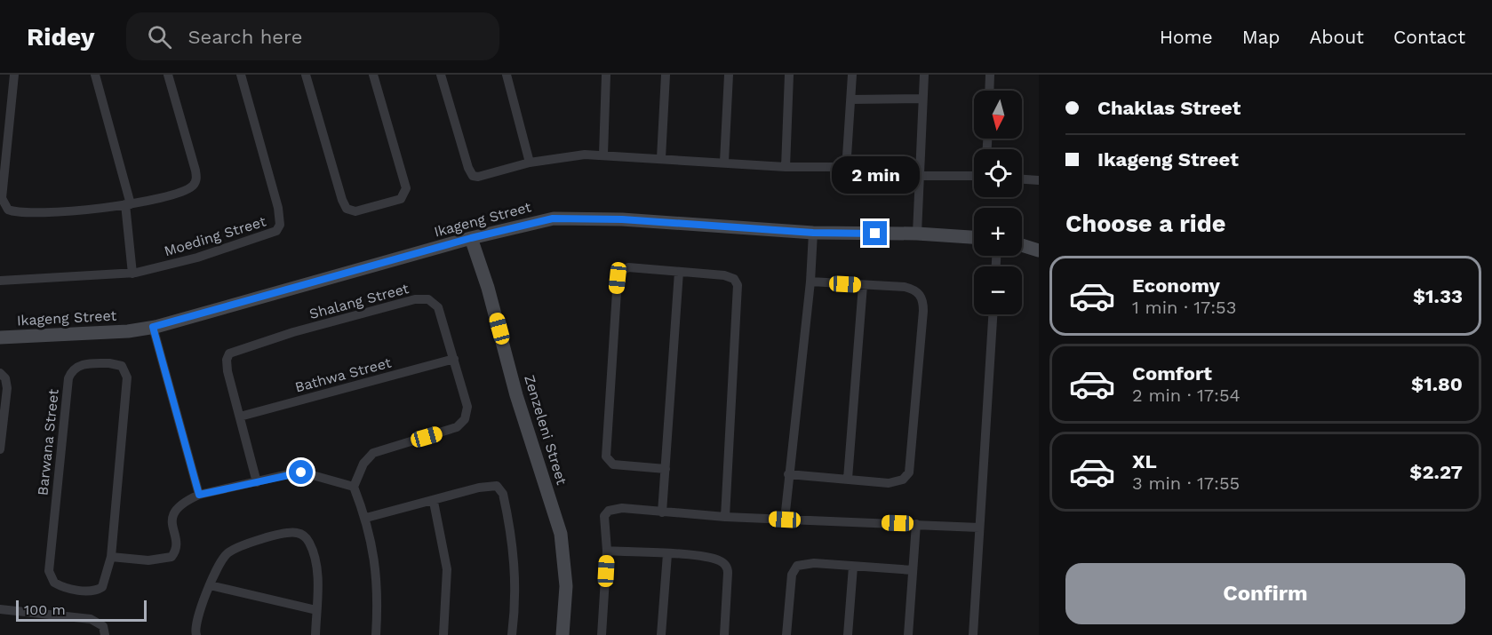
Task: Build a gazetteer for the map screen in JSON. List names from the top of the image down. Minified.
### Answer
{"streets":{"street":["Ikageng Street","Moeding Street","Shalang Street","Bathwa Street","Zenzeleni Street","Barwana Street"]},"crossings":[["Ikageng Street","Zenzeleni Street"],["Shalang Street","Bathwa Street"]],"scale_bar":"100 m","north":"bottom","page":{"header":"Ridey","search":"Search here","nav":["Home","Map","About","Contact"],"banner":["Chaklas Street","Ikageng Street"],"map_buttons":["+","−"],"bubble":"2 min","heading":"Choose a ride","list":[{"name":"Economy","note":"1 min · 17:53","value":"$1.33"},{"name":"Comfort","note":"2 min · 17:54","value":"$1.80"},{"name":"XL","note":"3 min · 17:55","value":"$2.27"}],"buttons":"Confirm","scale":"100 m"}}
